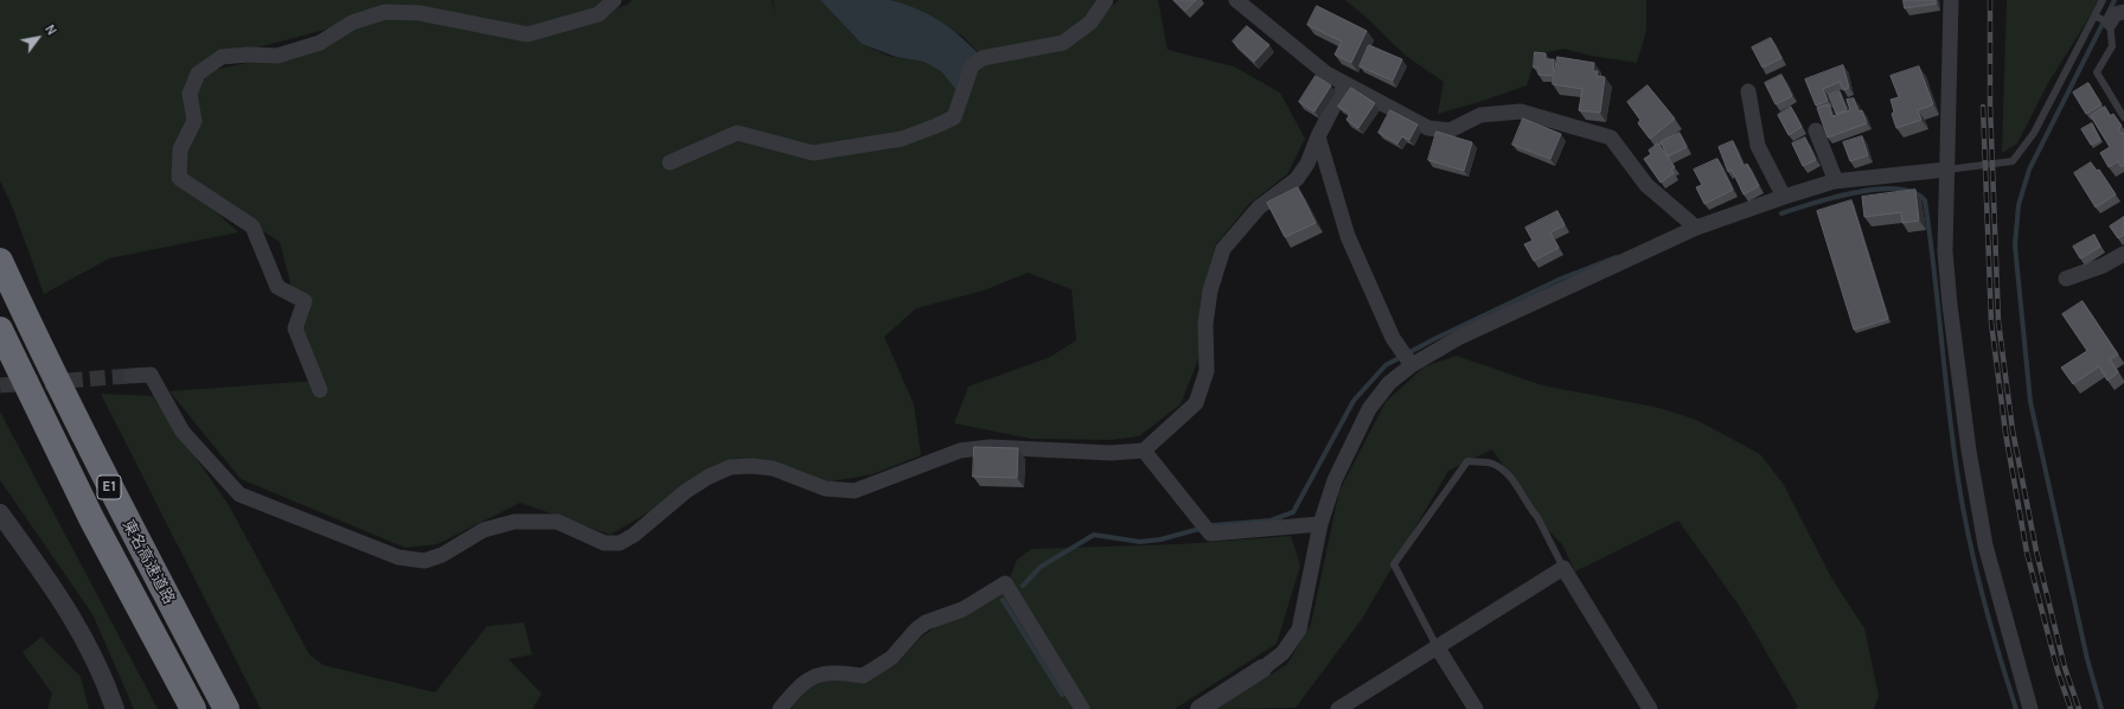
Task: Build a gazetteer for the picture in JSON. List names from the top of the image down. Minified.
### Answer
{"streets":{"highway":["E1","東名高速道路"]},"north":"top right"}
